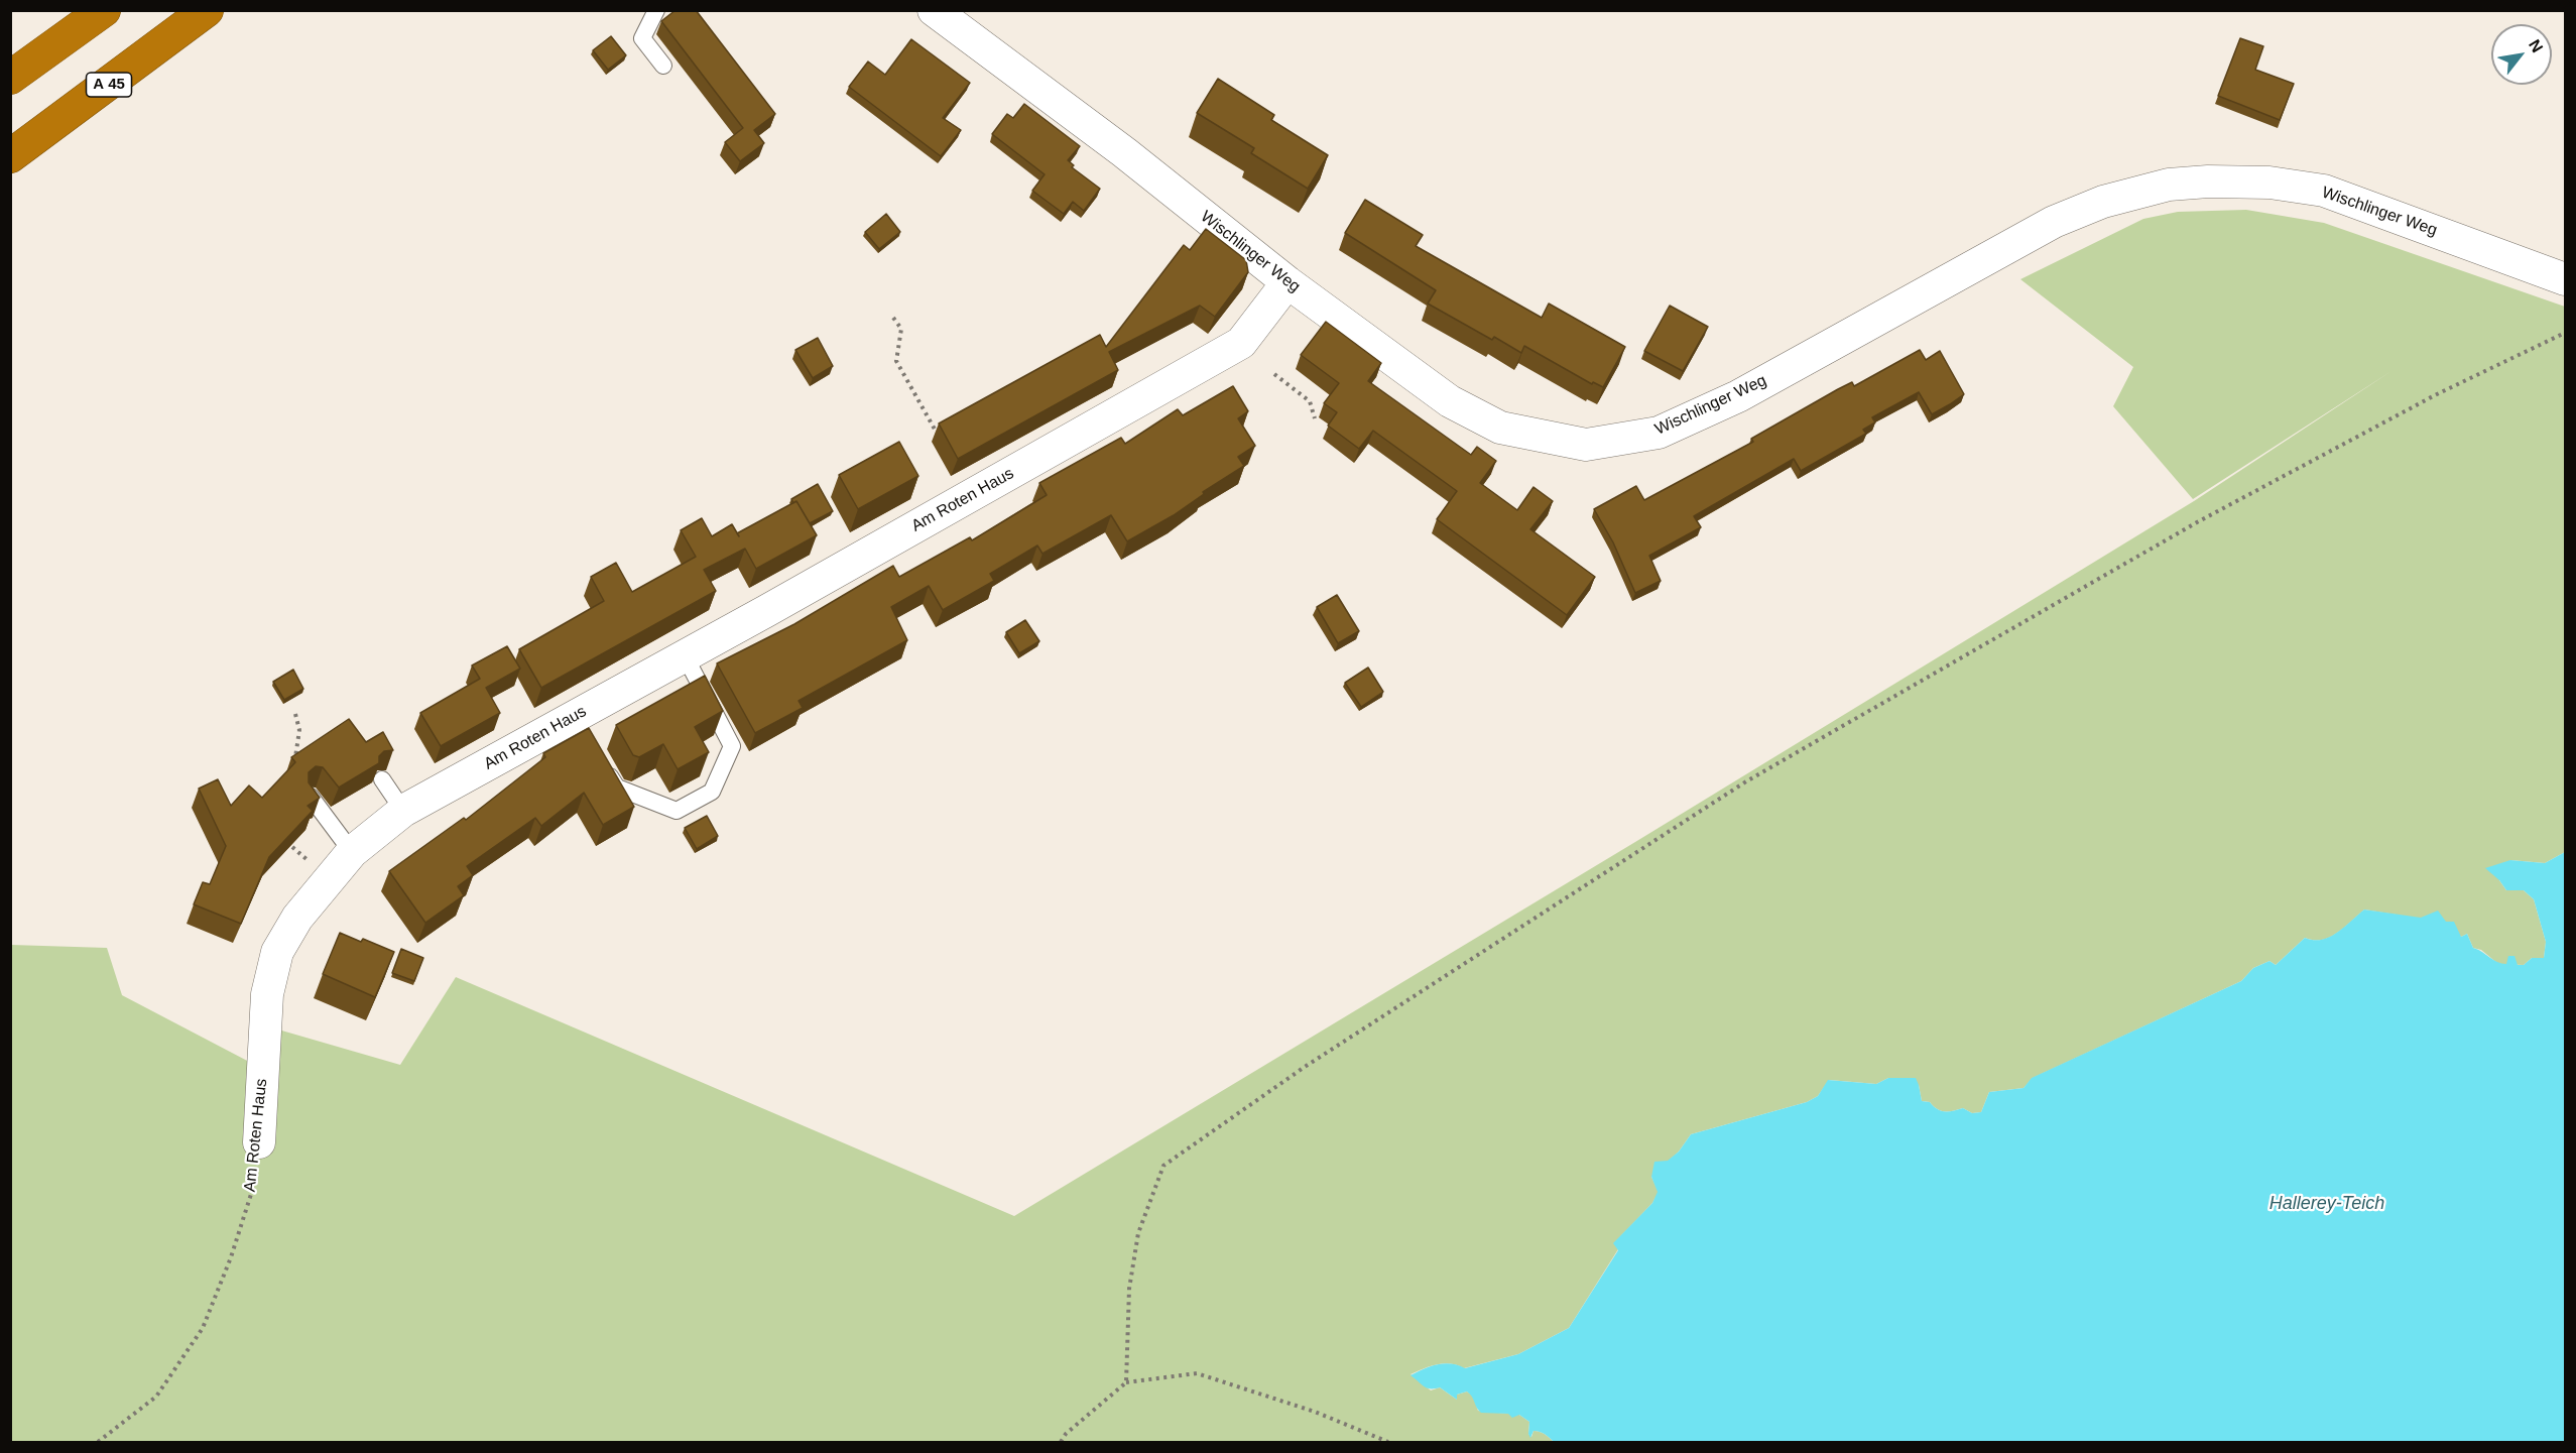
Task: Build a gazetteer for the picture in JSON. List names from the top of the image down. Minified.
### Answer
{"streets":{"highway":["A 45"],"street":["Wischlinger Weg","Am Roten Haus"]},"crossings":[["Wischlinger Weg","Am Roten Haus"]],"water":["Hallerey-Teich"],"north":"top right"}
